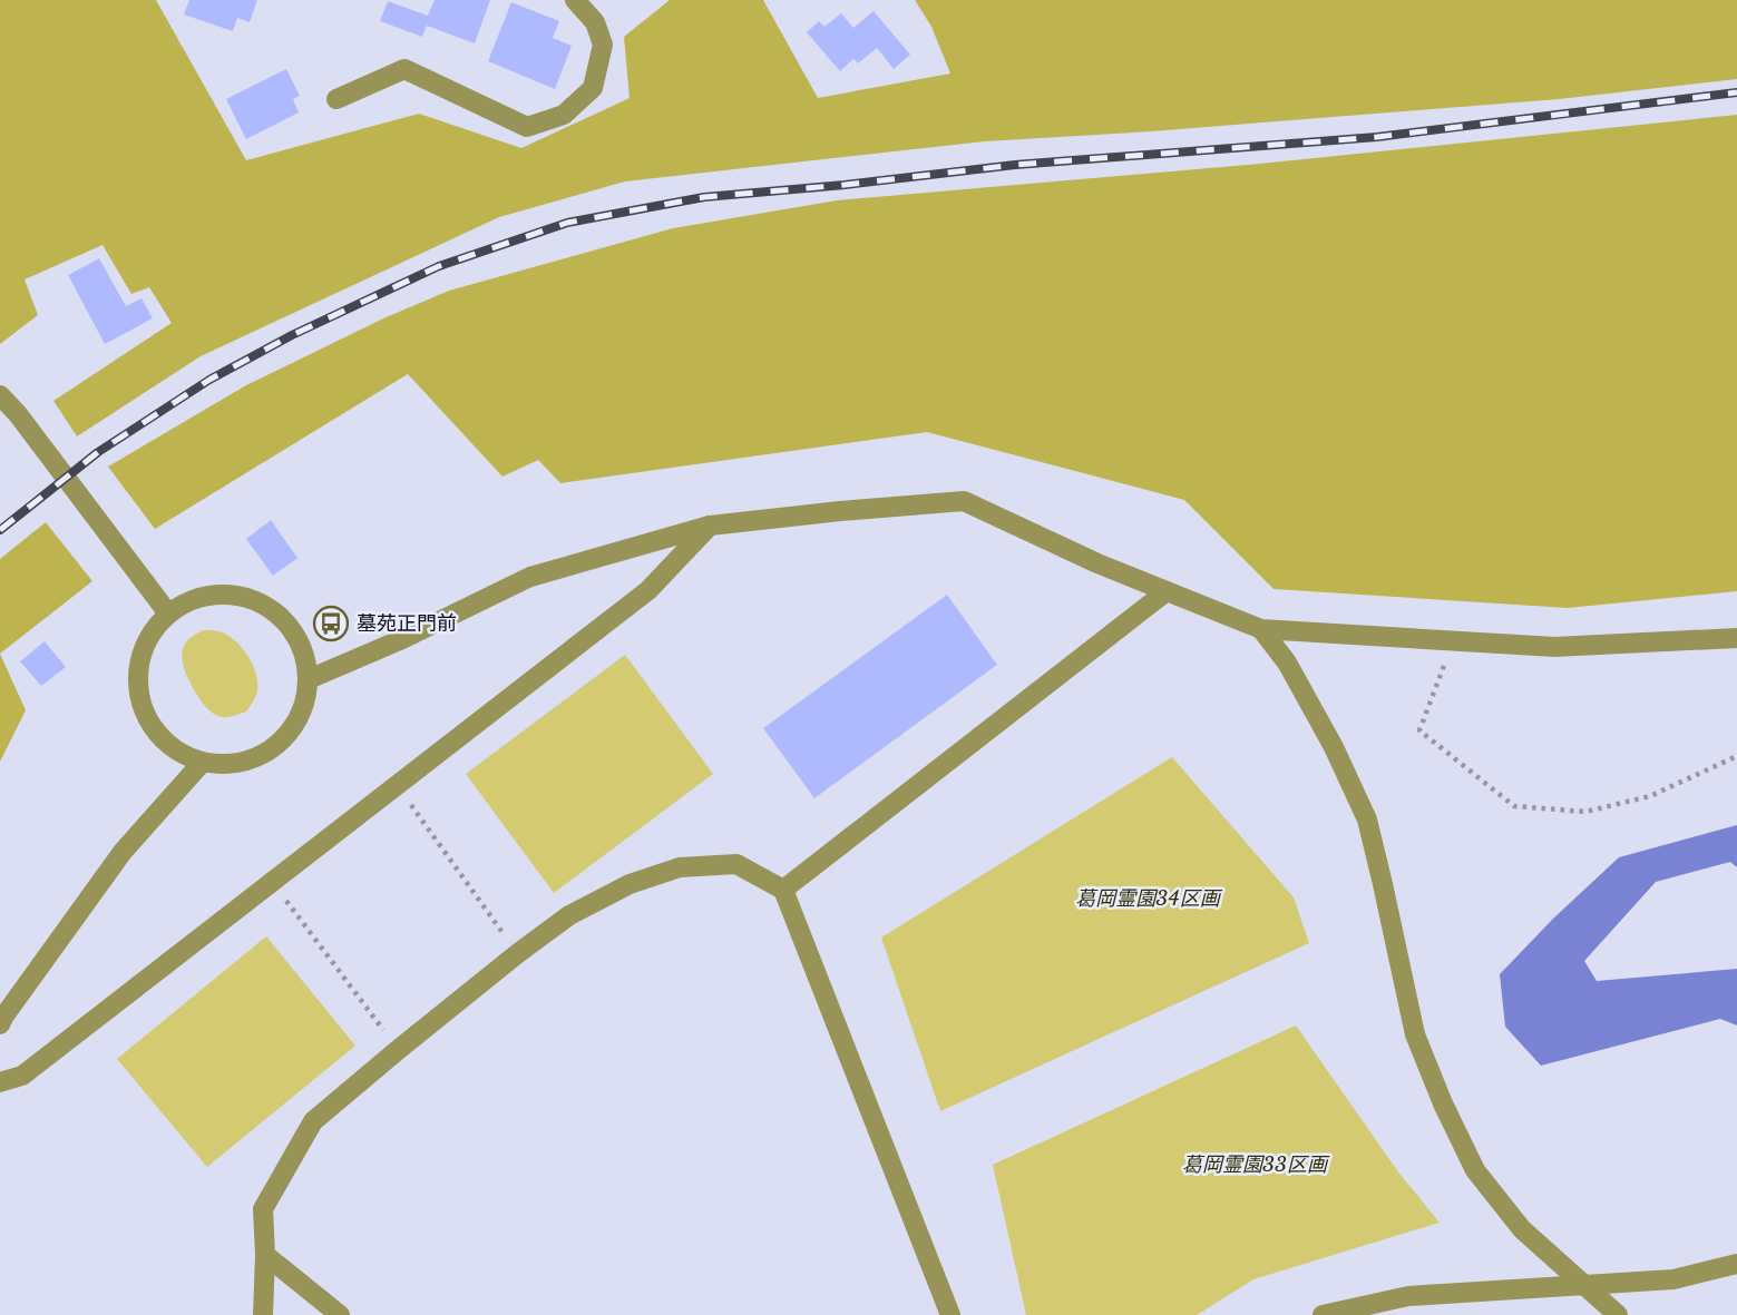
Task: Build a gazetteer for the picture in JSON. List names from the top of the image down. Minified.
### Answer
{"parks":["葛岡霊園34区画","葛岡霊園33区画"],"places":{"bus stop":["墓苑正門前"]}}
